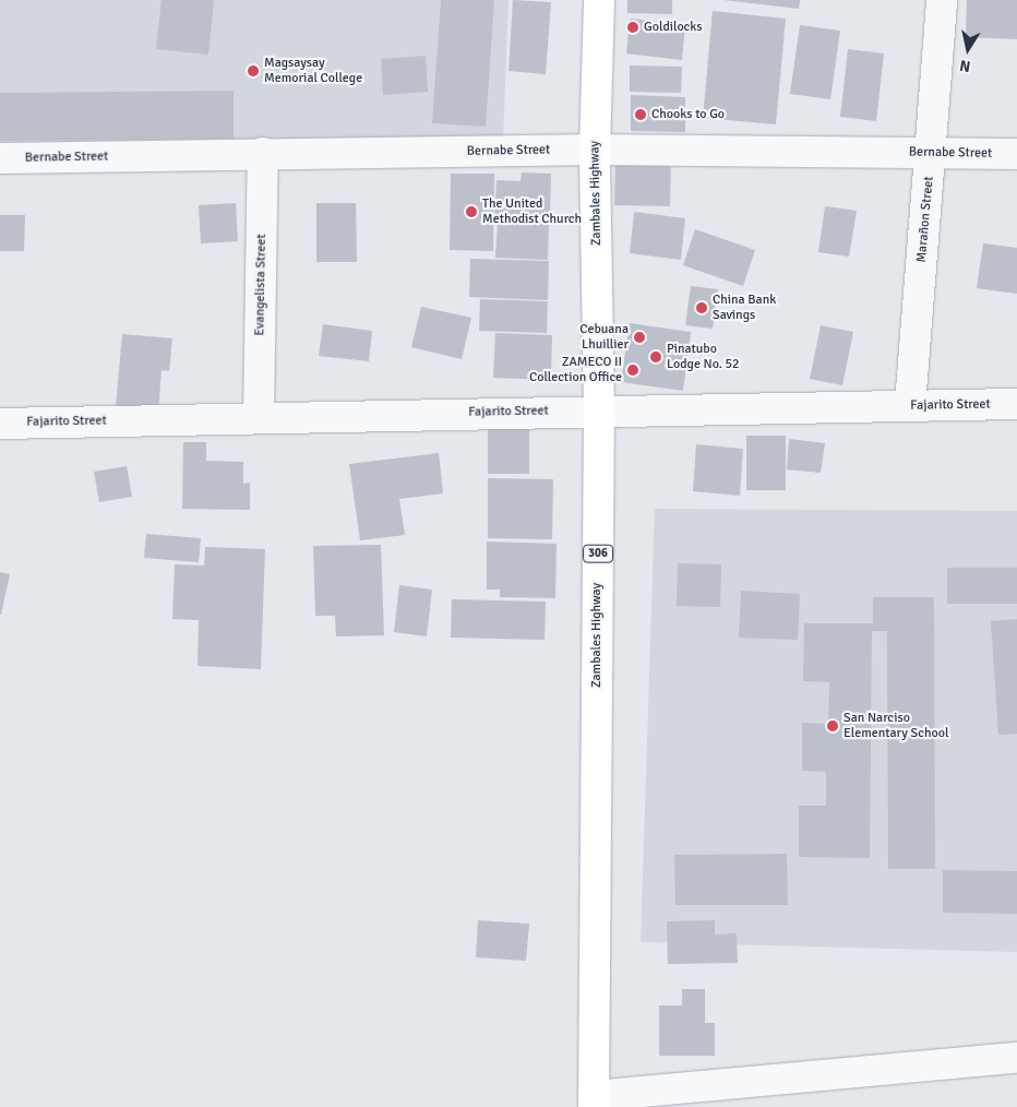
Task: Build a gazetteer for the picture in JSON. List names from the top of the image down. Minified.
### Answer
{"streets":{"main road":["Zambales Highway","306"],"street":["Bernabe Street","Marañon Street","Evangelista Street","Fajarito Street"]},"crossings":[["Bernabe Street","Zambales Highway"],["Bernabe Street","Marañon Street"],["Bernabe Street","Evangelista Street"],["Zambales Highway","Fajarito Street"],["Marañon Street","Fajarito Street"],["Evangelista Street","Fajarito Street"]],"places":["Goldilocks","Magsaysay Memorial College","Chooks to Go","The United Methodist Church","China Bank Savings","Cebuana Lhuillier","Pinatubo Lodge No. 52","ZAMECO II Collection Office","San Narciso Elementary School"],"north":"bottom"}
